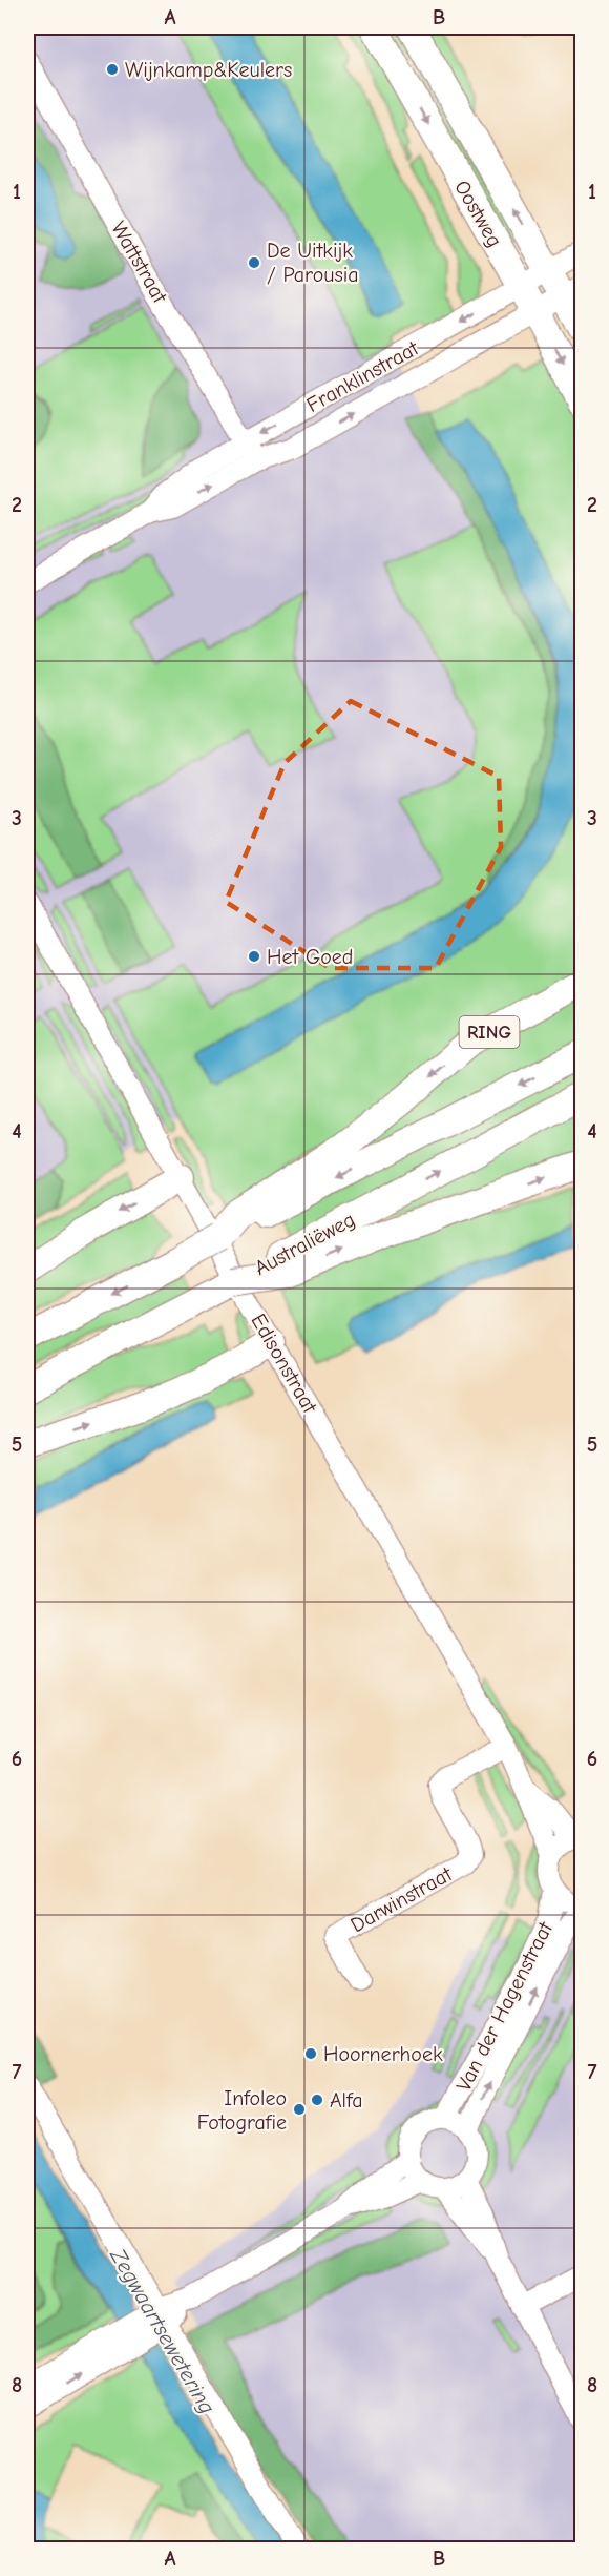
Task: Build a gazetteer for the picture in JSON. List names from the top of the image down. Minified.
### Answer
{"streets":{"main road":["Oostweg","RING","Australiëweg"],"street":["Wattstraat","Franklinstraat","Edisonstraat","Darwinstraat","Van der Hagenstraat"]},"crossings":[["Oostweg","Franklinstraat"],["Wattstraat","Franklinstraat"],["RING","Australiëweg"],["Edisonstraat","Darwinstraat"],["Edisonstraat","Van der Hagenstraat"]],"water":["Zegwaartsewetering"],"places":["Wijnkamp&Keulers","De Uitkijk / Parousia","Het Goed","Hoornerhoek","Alfa","Infoleo Fotografie"],"grid":{"columns":["A","B"],"rows":["1","2","3","4","5","6","7","8"]}}
